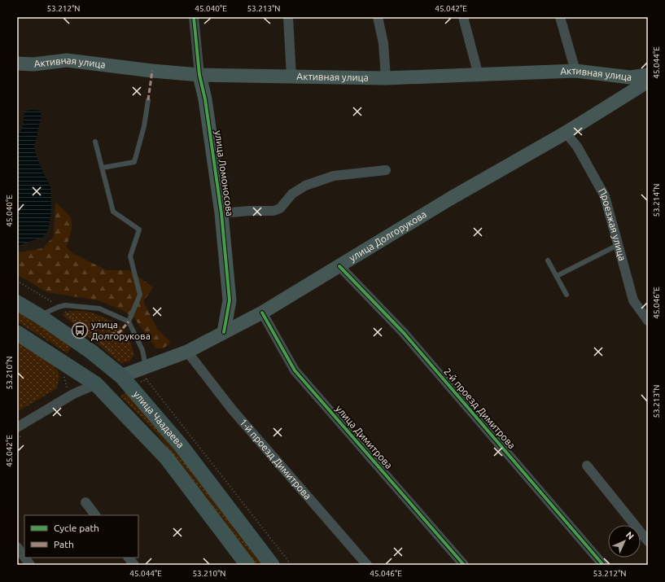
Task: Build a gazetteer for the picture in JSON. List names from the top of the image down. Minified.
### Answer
{"streets":{"main road":["Активная улица","улица Ломоносова","улица Долгорукова","улица Чаадаева"],"street":["Проезжая улица","2-й проезд Димитрова","улица Димитрова","1-й проезд Димитрова"]},"crossings":[["Активная улица","улица Ломоносова"],["улица Ломоносова","улица Долгорукова"],["Проезжая улица","улица Долгорукова"],["улица Долгорукова","2-й проезд Димитрова"],["улица Долгорукова","улица Чаадаева"],["улица Долгорукова","улица Димитрова"],["улица Долгорукова","1-й проезд Димитрова"]],"places":{"bus stop":["улица Долгорукова"]},"legend":["Cycle path","Path"],"north":"top right","coordinates":["53.212°N","45.040°E","53.213°N","45.042°E","45.044°E","53.214°N","45.046°E","53.210°N"]}
